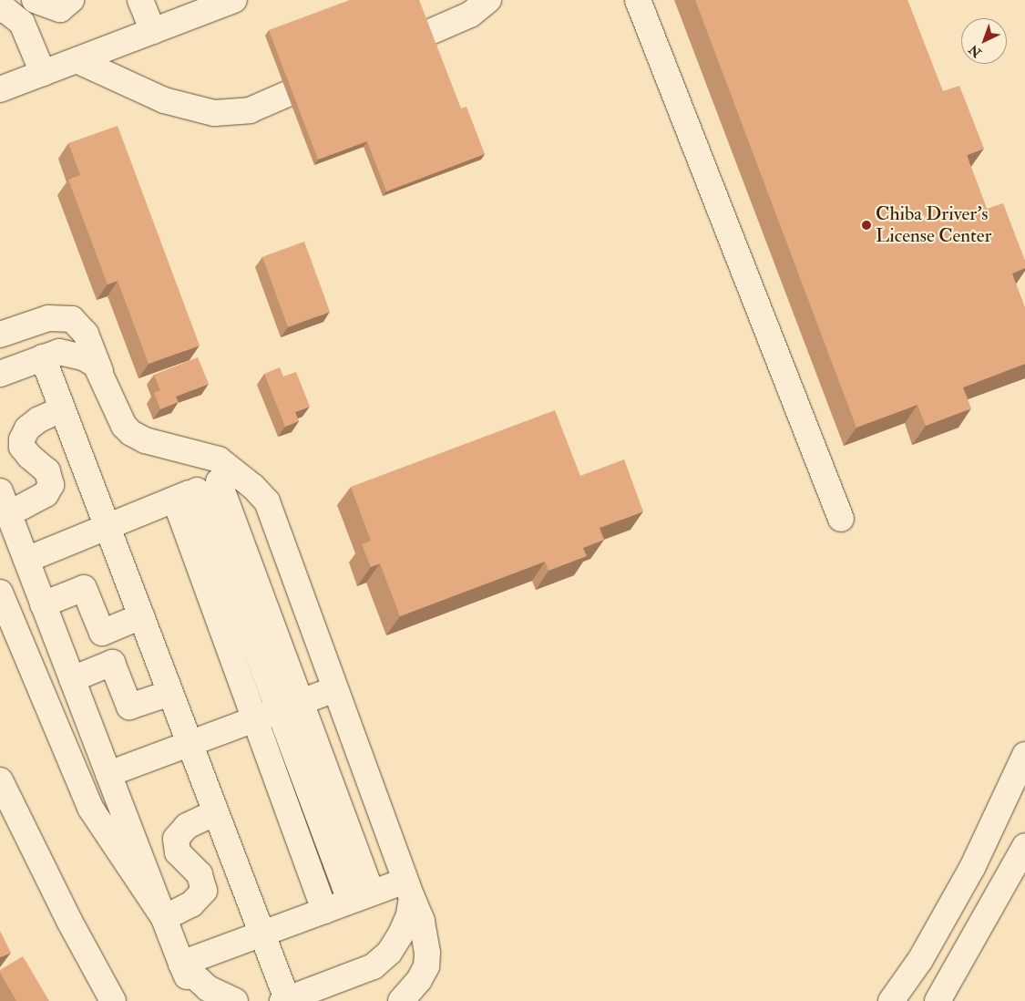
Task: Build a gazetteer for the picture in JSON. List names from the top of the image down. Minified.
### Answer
{"places":["Chiba Driver's License Center"],"north":"bottom left"}
